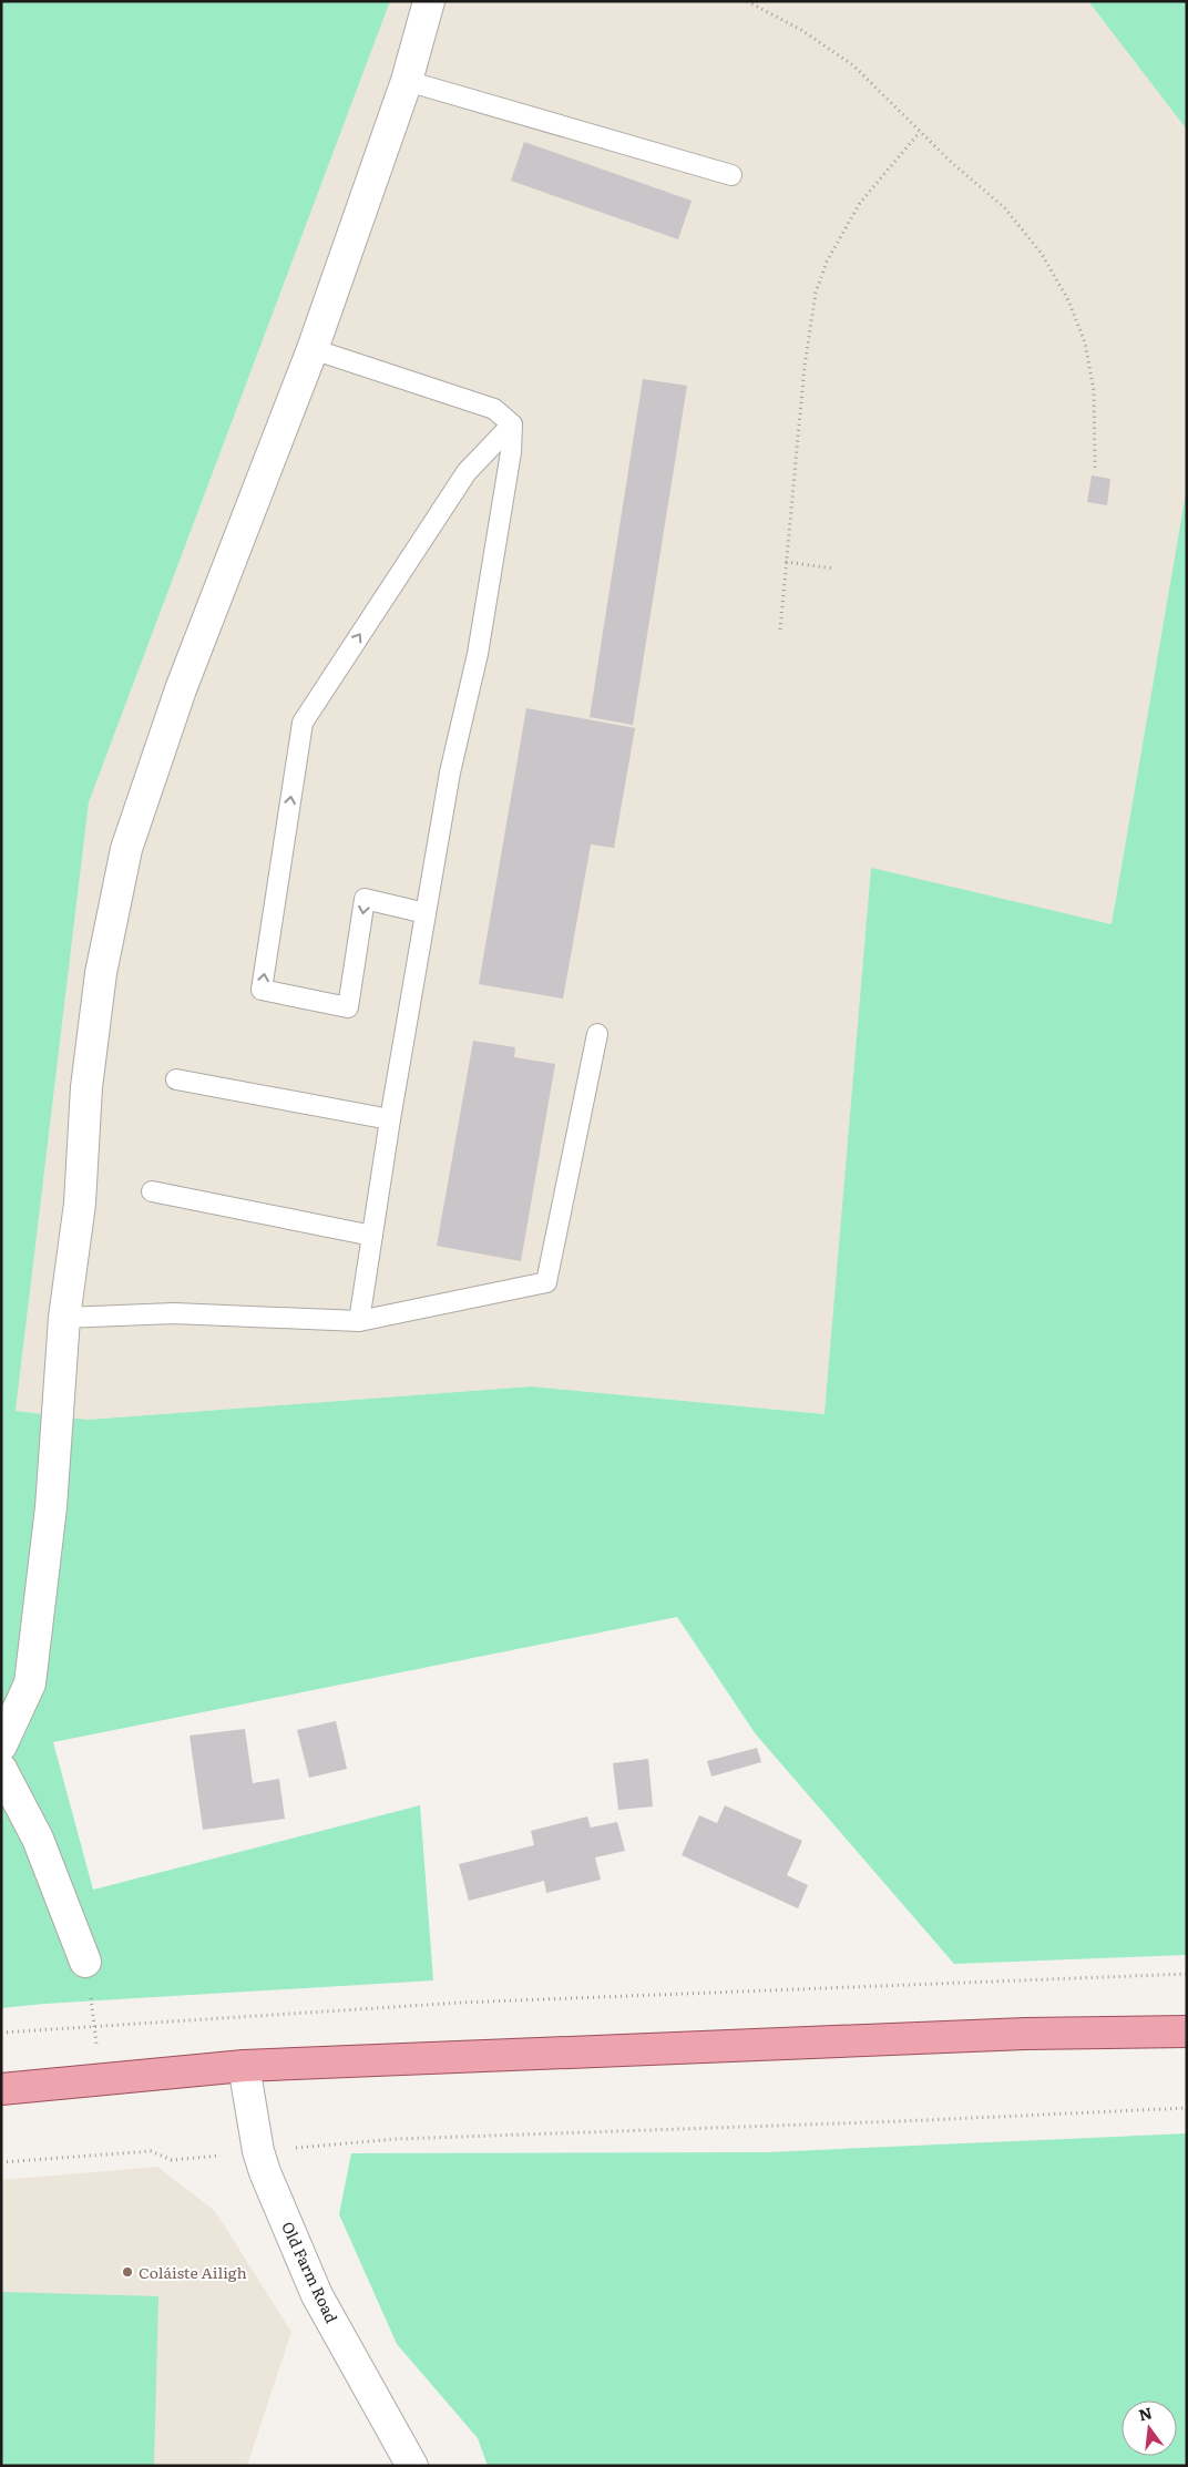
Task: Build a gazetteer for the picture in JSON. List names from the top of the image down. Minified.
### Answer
{"streets":{"street":["Old Farm Road"]},"places":["Coláiste Ailigh"],"north":"top"}
